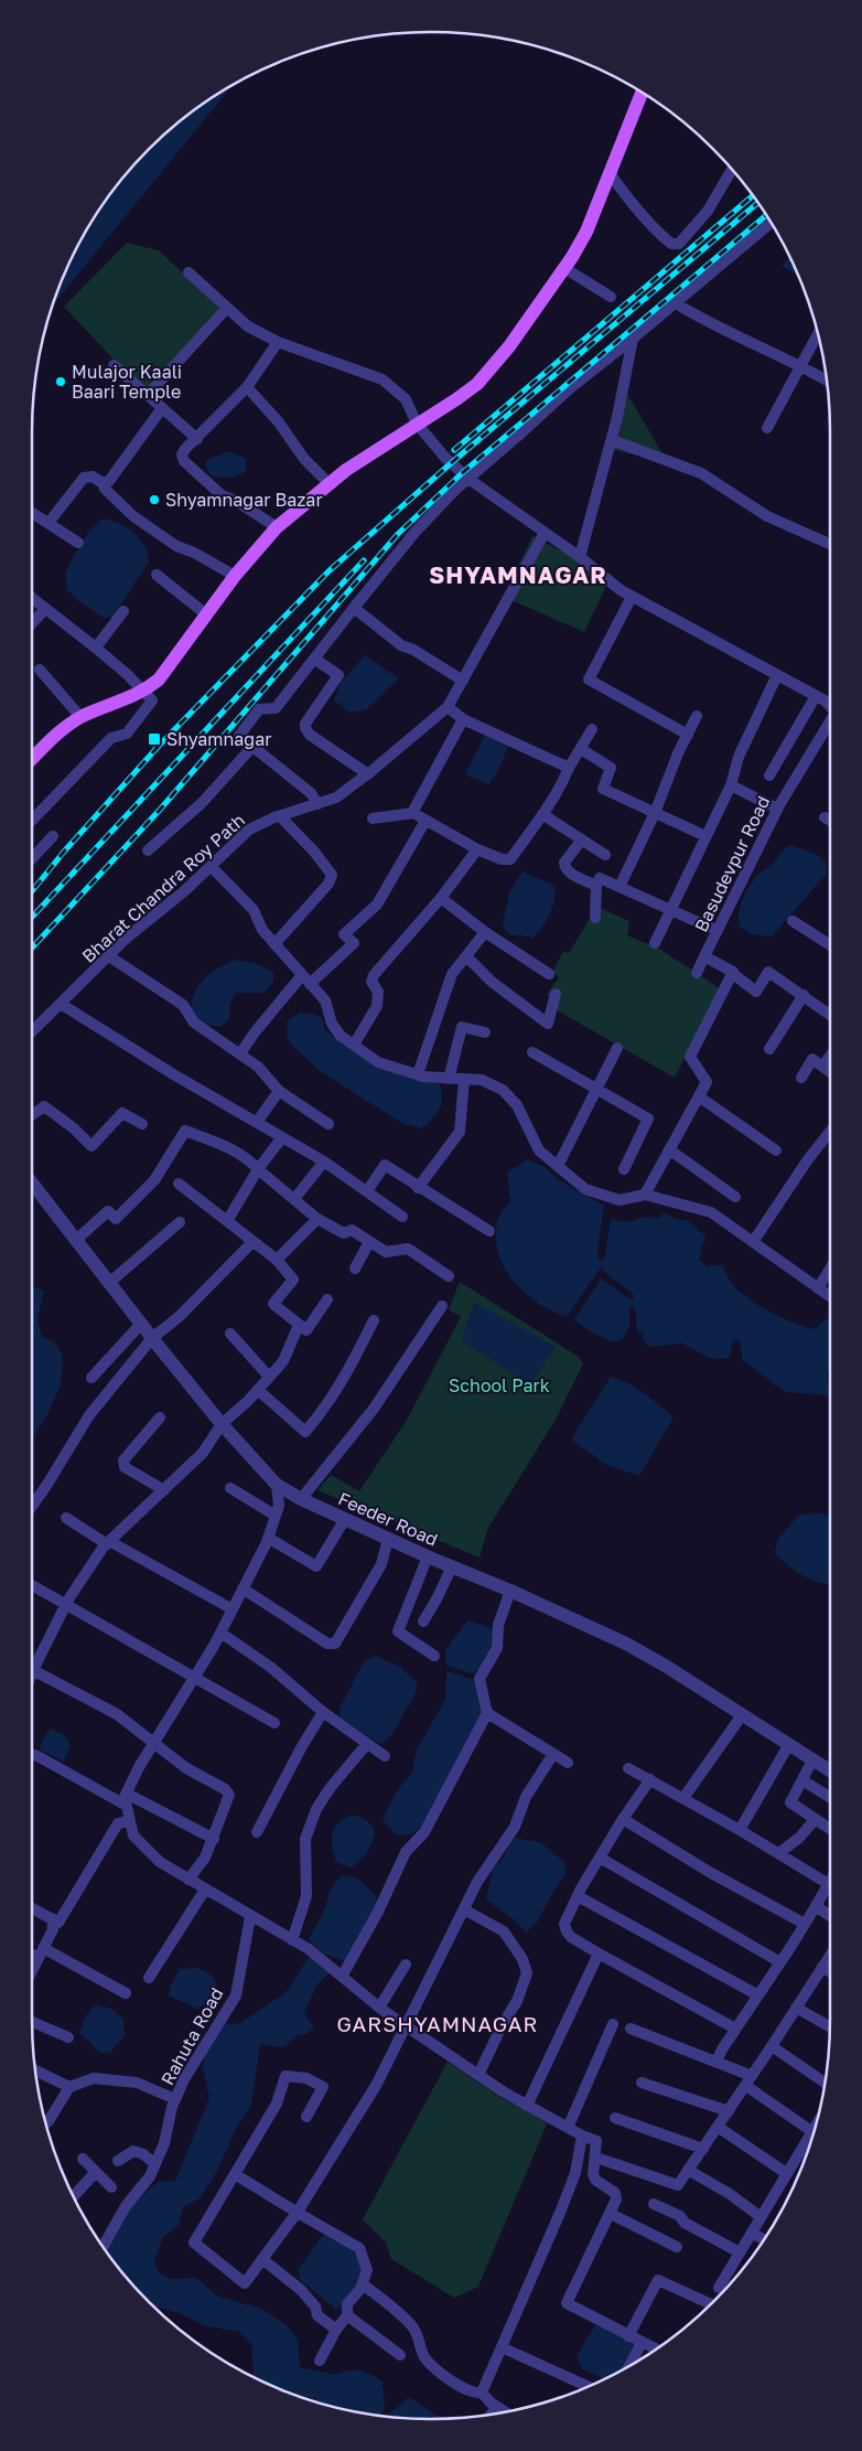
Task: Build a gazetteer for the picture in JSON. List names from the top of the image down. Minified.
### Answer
{"streets":{"street":["Basudevpur Road","Bharat Chandra Roy Path","Feeder Road","Rahuta Road"]},"districts":["SHYAMNAGAR","GARSHYAMNAGAR"],"parks":["School Park"],"places":{"other":["Mulajor Kaali Baari Temple","Shyamnagar Bazar"],"transit":["Shyamnagar"]}}
